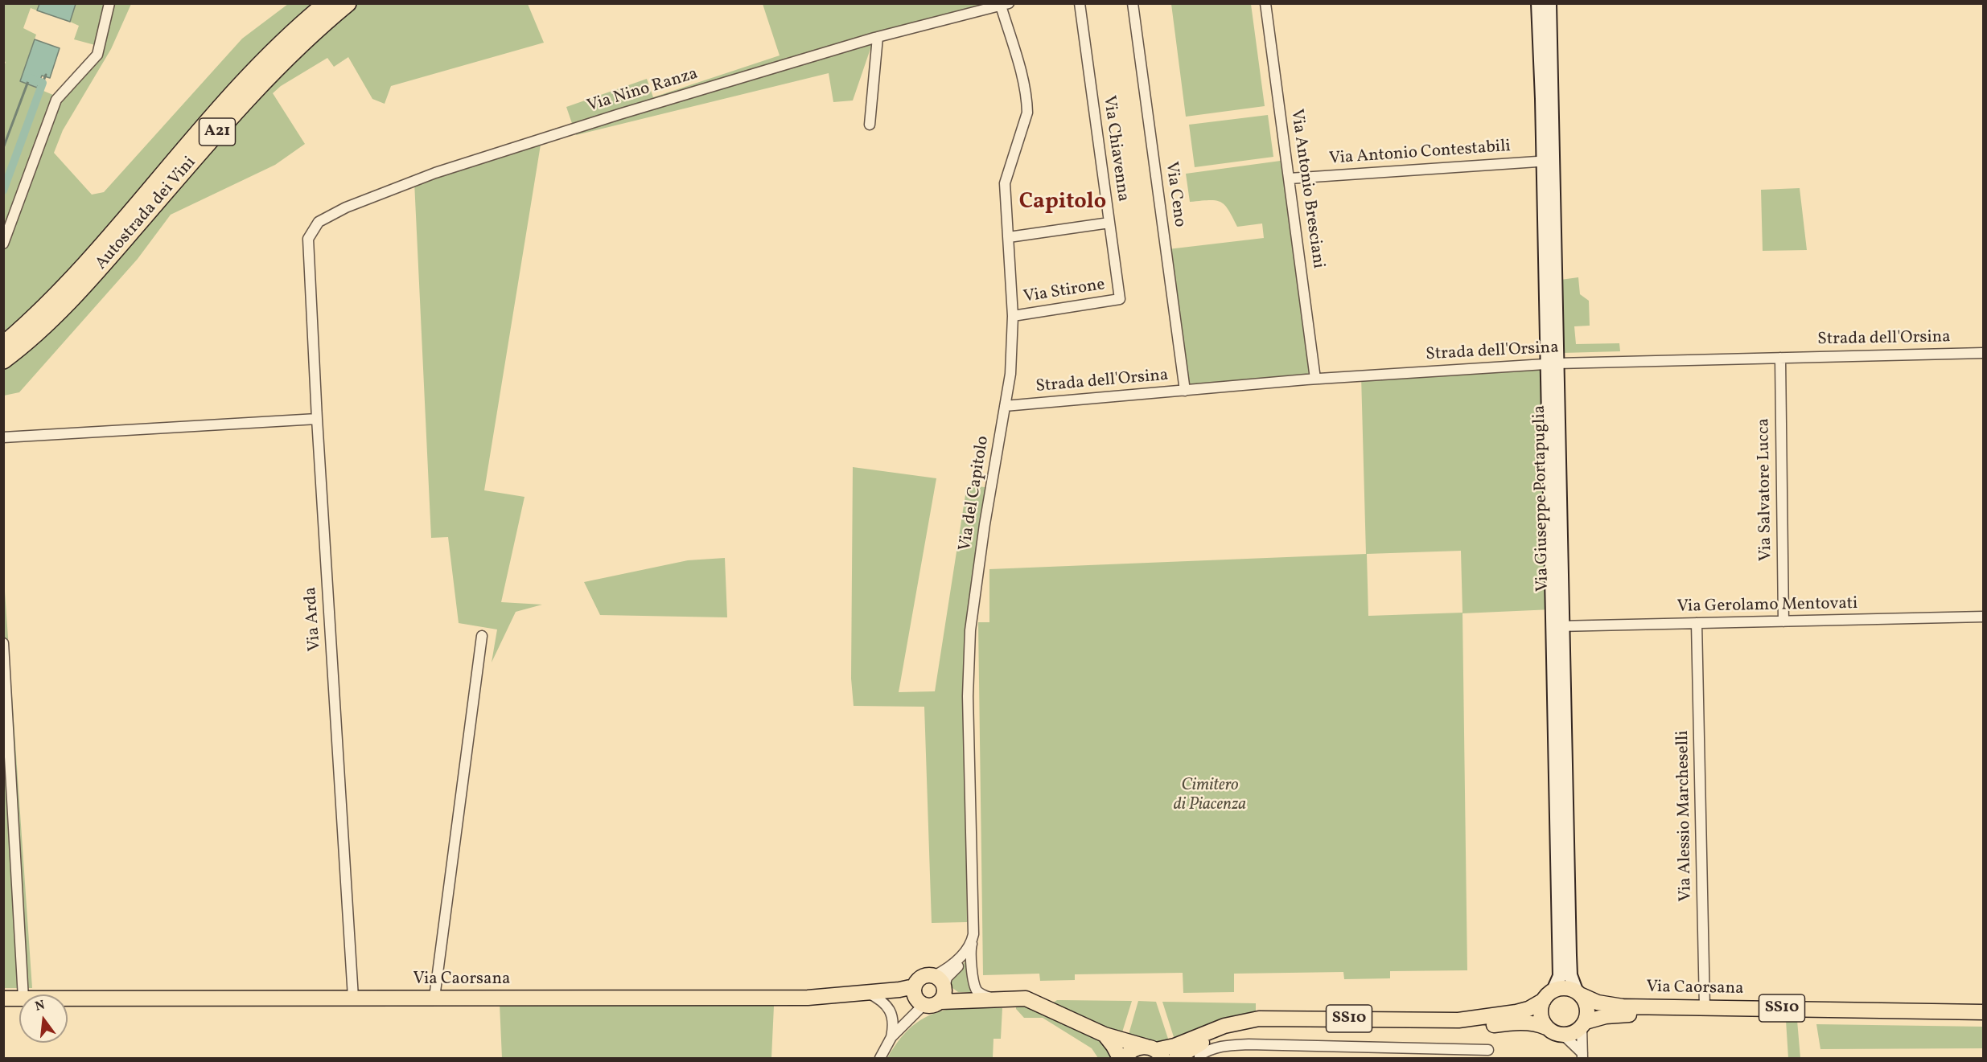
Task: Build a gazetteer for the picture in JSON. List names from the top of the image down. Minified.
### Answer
{"streets":{"highway":["A21","Autostrada dei Vini"],"main road":["Via Giuseppe Portapuglia","Via Caorsana","SS10"],"street":["Via Nino Ranza","Via Chiavenna","Via Antonio Contestabili","Via Antonio Bresciani","Via Ceno","Via Stirone","Strada dell'Orsina","Via Salvatore Lucca","Via del Capitolo","Via Gerolamo Mentovati","Via Arda","Via Alessio Marcheselli"]},"crossings":[["Via Nino Ranza","Via del Capitolo"],["Via Nino Ranza","Via Arda"],["Via Chiavenna","Via Stirone"],["Via Antonio Contestabili","Via Antonio Bresciani"],["Via Antonio Contestabili","Via Giuseppe Portapuglia"],["Via Antonio Bresciani","Strada dell'Orsina"],["Via Ceno","Strada dell'Orsina"],["Via Stirone","Via del Capitolo"],["Strada dell'Orsina","Via Salvatore Lucca"],["Strada dell'Orsina","Via del Capitolo"],["Strada dell'Orsina","Via Giuseppe Portapuglia"],["Via Salvatore Lucca","Via Gerolamo Mentovati"],["Via Giuseppe Portapuglia","Via Gerolamo Mentovati"],["Via Giuseppe Portapuglia","Via Caorsana"],["Via Giuseppe Portapuglia","SS10"],["Via Gerolamo Mentovati","Via Alessio Marcheselli"],["Via Arda","Via Caorsana"],["Via Alessio Marcheselli","Via Caorsana"],["Via Caorsana","SS10"]],"districts":["Capitolo"],"parks":["Cimitero di Piacenza"],"north":"top"}
